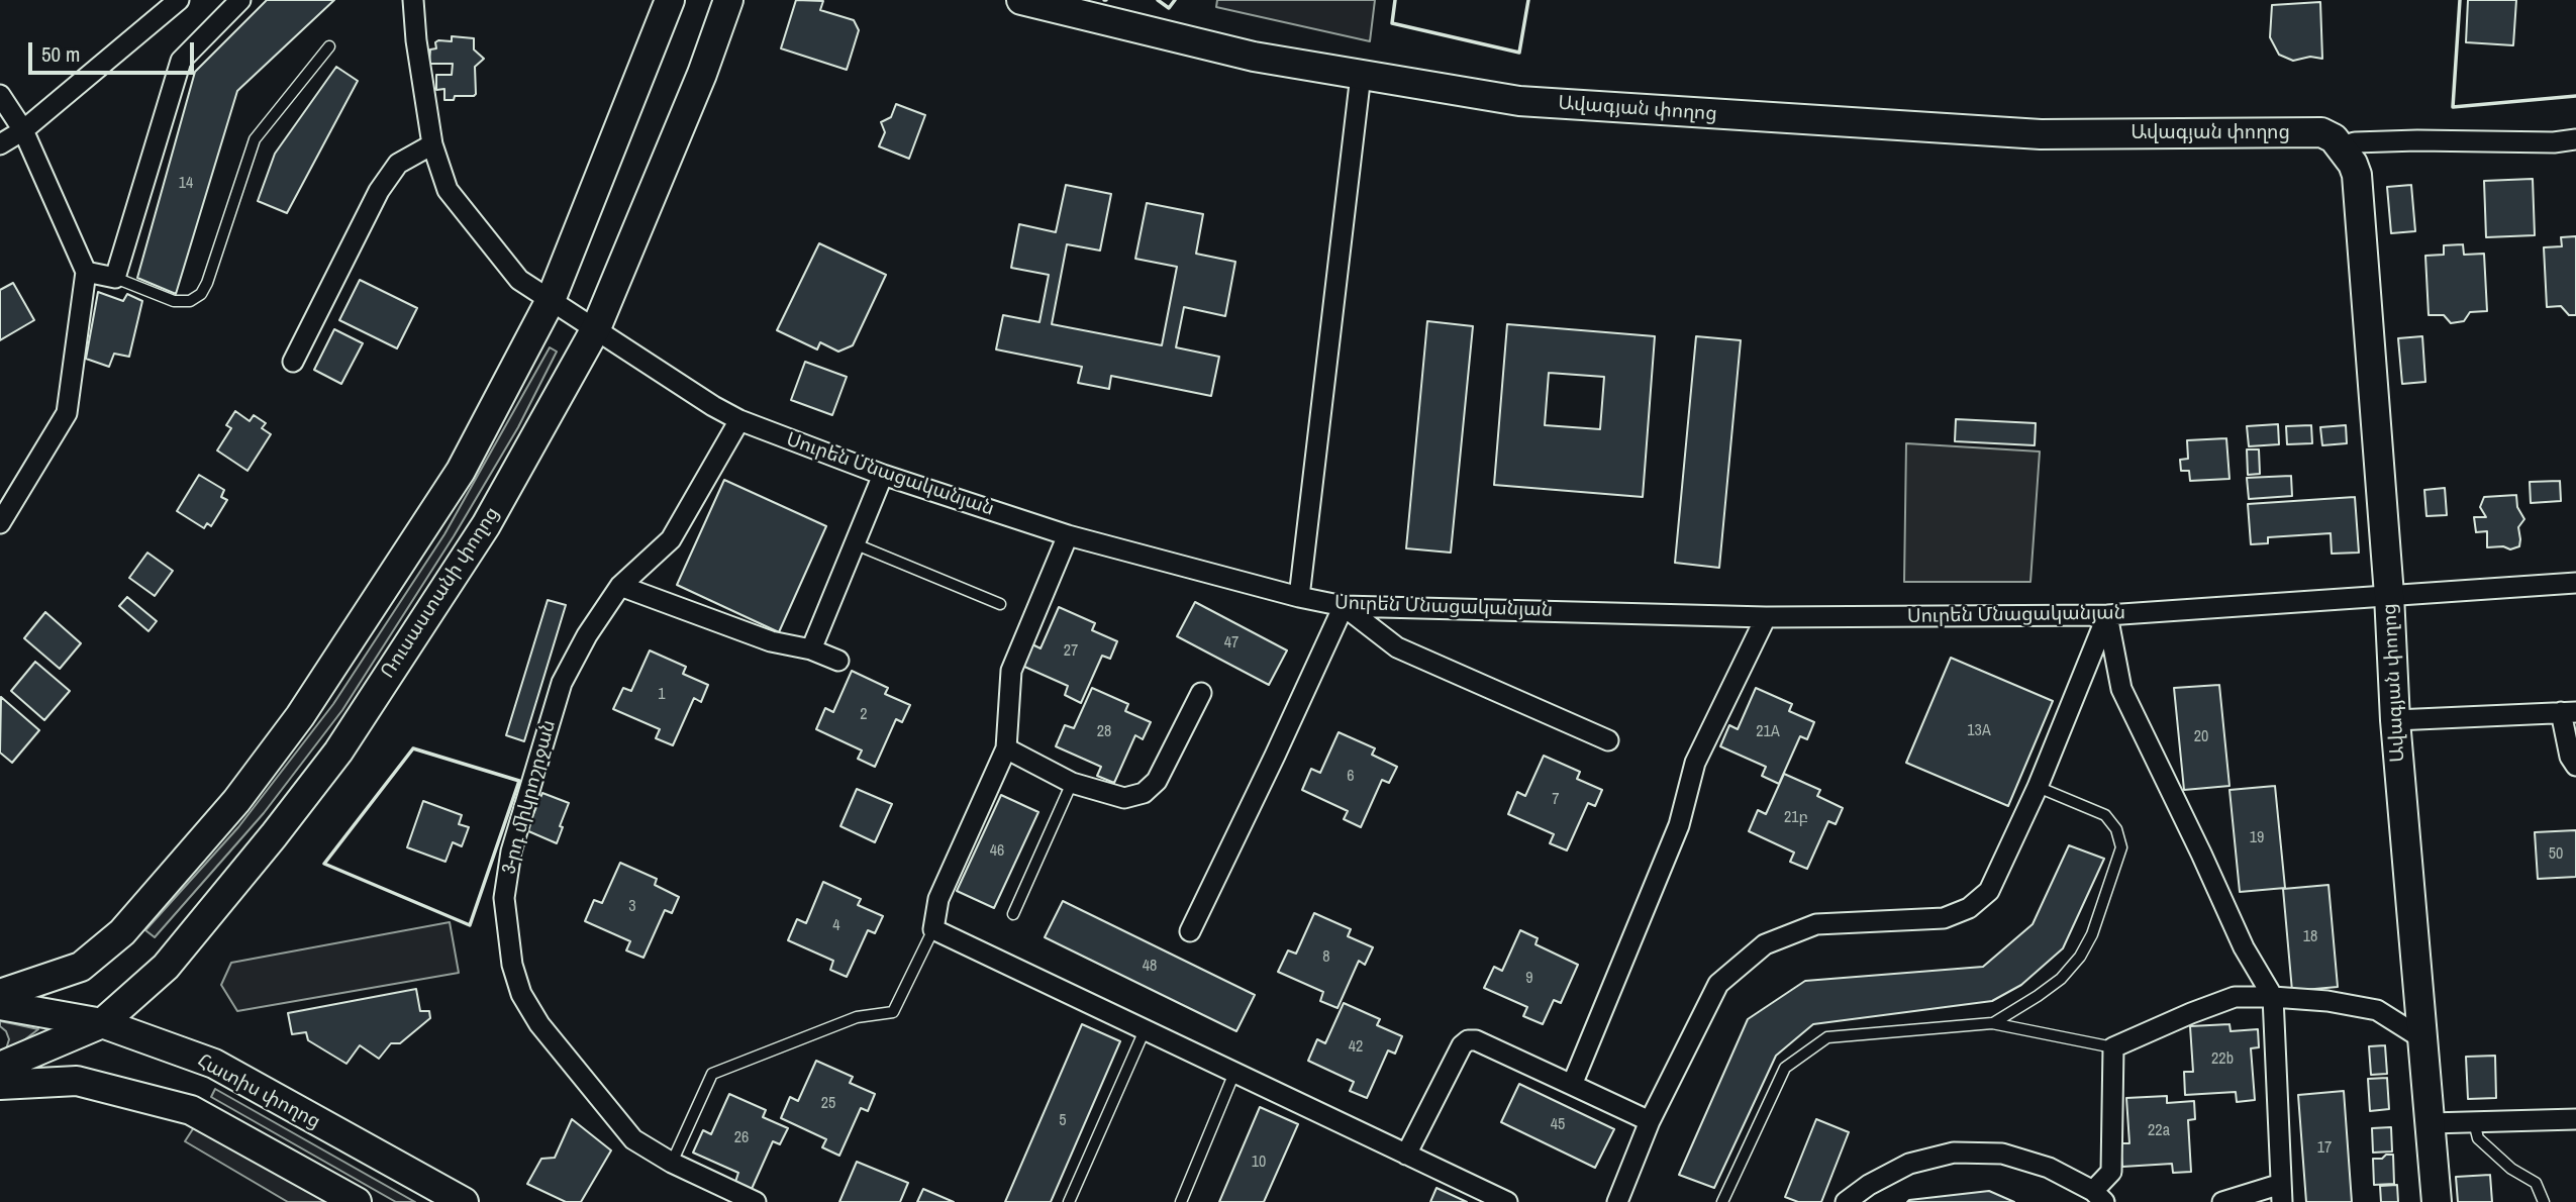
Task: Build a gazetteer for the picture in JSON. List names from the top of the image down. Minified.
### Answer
{"streets":{"main road":["Ավագյան փողոց","Ռուսաստանի փողոց","Հատիս փողոց"],"street":["Սուրեն Մնացականյան","3-րդ միկրոշրջան"]},"crossings":[["Ավագյան փողոց","Սուրեն Մնացականյան"],["Սուրեն Մնացականյան","Ռուսաստանի փողոց"],["Սուրեն Մնացականյան","3-րդ միկրոշրջան"],["Ռուսաստանի փողոց","Հատիս փողոց"]],"house_numbers":["14","47","27","1","2","13A","28","21A","20","6","7","21բ","19","46","50","3","4","18","8","48","9","42","22b","25","5","45","22a","26","17","10"],"scale_bar":"50 m"}
